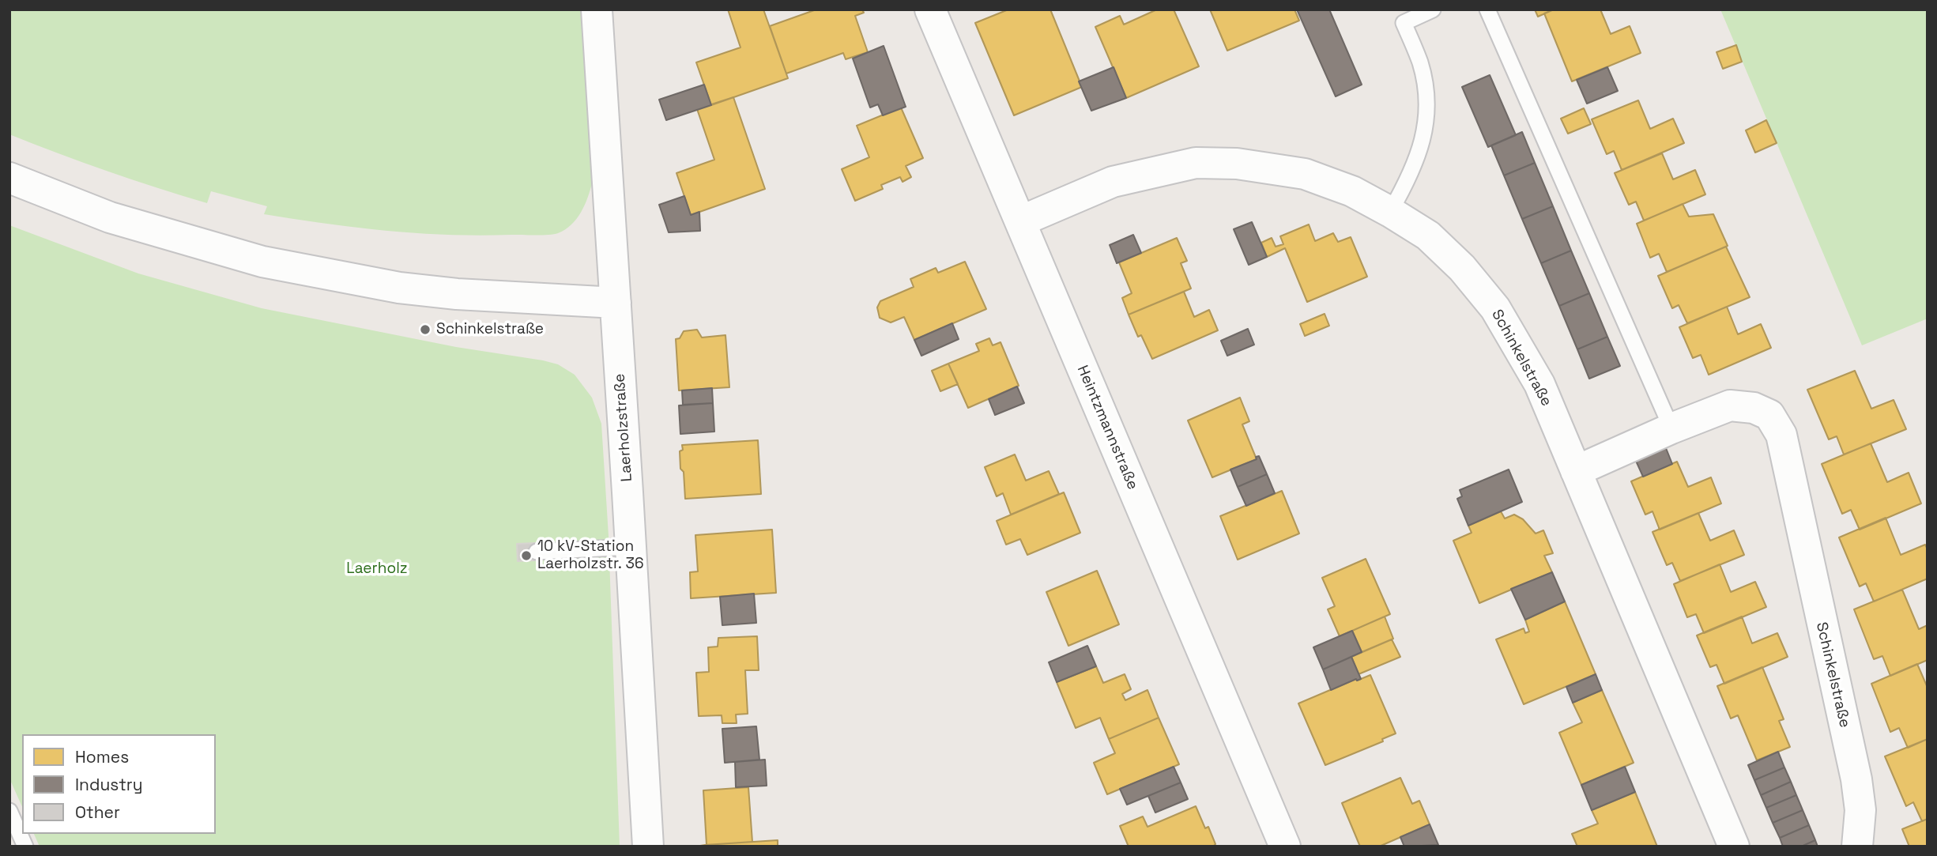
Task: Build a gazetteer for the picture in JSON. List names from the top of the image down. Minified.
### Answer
{"streets":{"street":["Schinkelstraße","Laerholzstraße","Heintzmannstraße"]},"crossings":[["Schinkelstraße","Heintzmannstraße"]],"parks":["Laerholz"],"places":["Schinkelstraße","10 kV-Station Laerholzstr. 36"],"legend":["Homes","Industry","Other"]}
